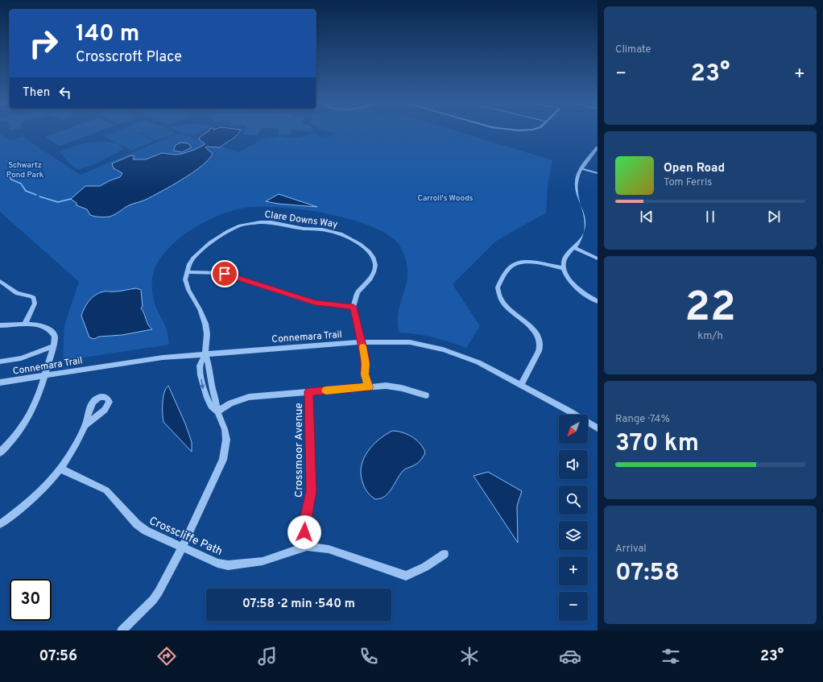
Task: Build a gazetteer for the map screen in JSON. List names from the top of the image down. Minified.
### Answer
{"streets":{"street":["Clare Downs Way","Connemara Trail","Crossmoor Avenue","Crosscliffe Path"]},"crossings":[["Clare Downs Way","Connemara Trail"],["Clare Downs Way","Crosscliffe Path"],["Crossmoor Avenue","Crosscliffe Path"]],"parks":["Schwartz Pond Park","Carroll's Woods"],"north":"bottom left","page":{"tile":["Climate",["22","km/h"],["Range · 74%","370 km"],["Arrival","07:58"]],"turn":["140 m","Crosscroft Place"],"heat":["−","23°","+"],"then":"Then","song":["Open Road","Tom Ferris"],"map_buttons":["+","−"],"limit":"30","trip":"07:58 · 2 min · 540 m","tabs":["07:56","23°"]}}
